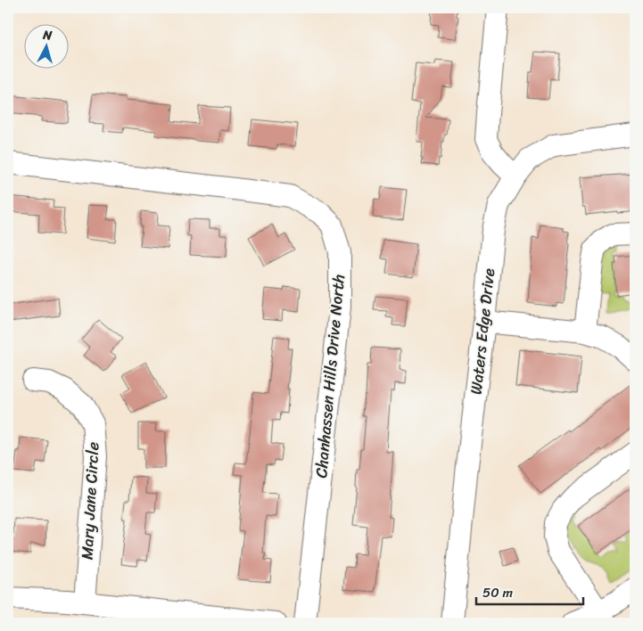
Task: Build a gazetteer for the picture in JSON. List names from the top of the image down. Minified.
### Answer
{"streets":{"street":["Waters Edge Drive","Chanhassen Hills Drive North","Mary Jane Circle"]},"scale_bar":"50 m","north":"top"}
